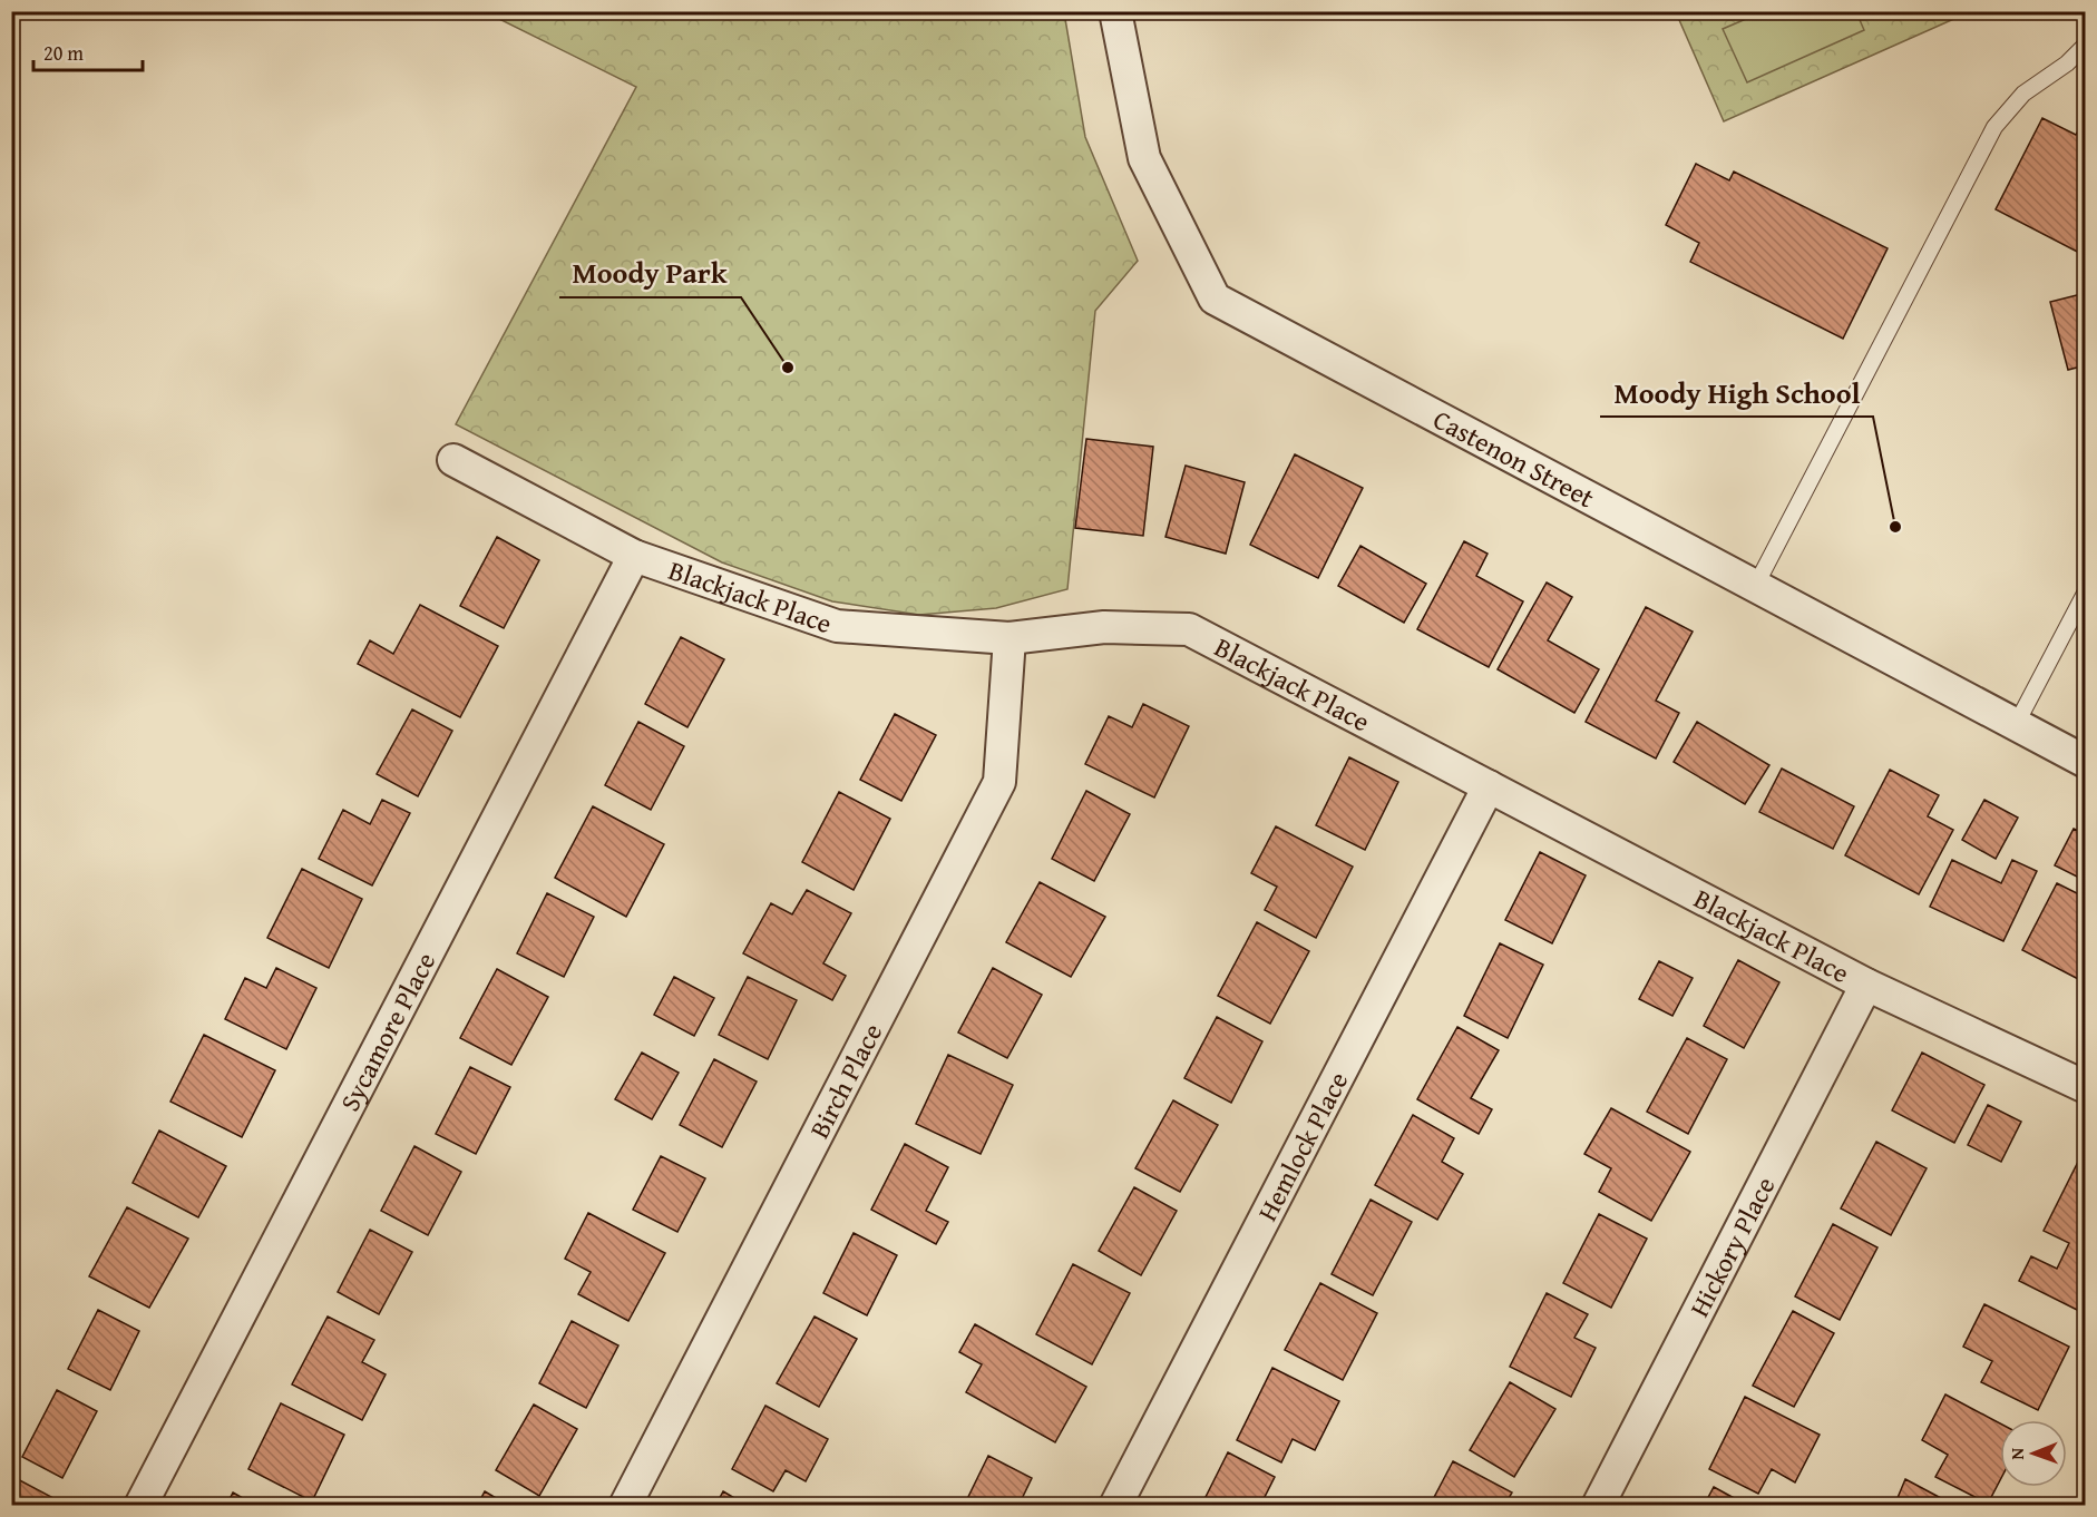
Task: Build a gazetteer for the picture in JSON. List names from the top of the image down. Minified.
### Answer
{"streets":{"street":["Castenon Street","Blackjack Place","Sycamore Place","Birch Place","Hemlock Place","Hickory Place"]},"crossings":[["Blackjack Place","Sycamore Place"],["Blackjack Place","Birch Place"],["Blackjack Place","Hemlock Place"],["Blackjack Place","Hickory Place"]],"places":["Moody Park","Moody High School"],"scale_bar":"20 m","north":"left"}
